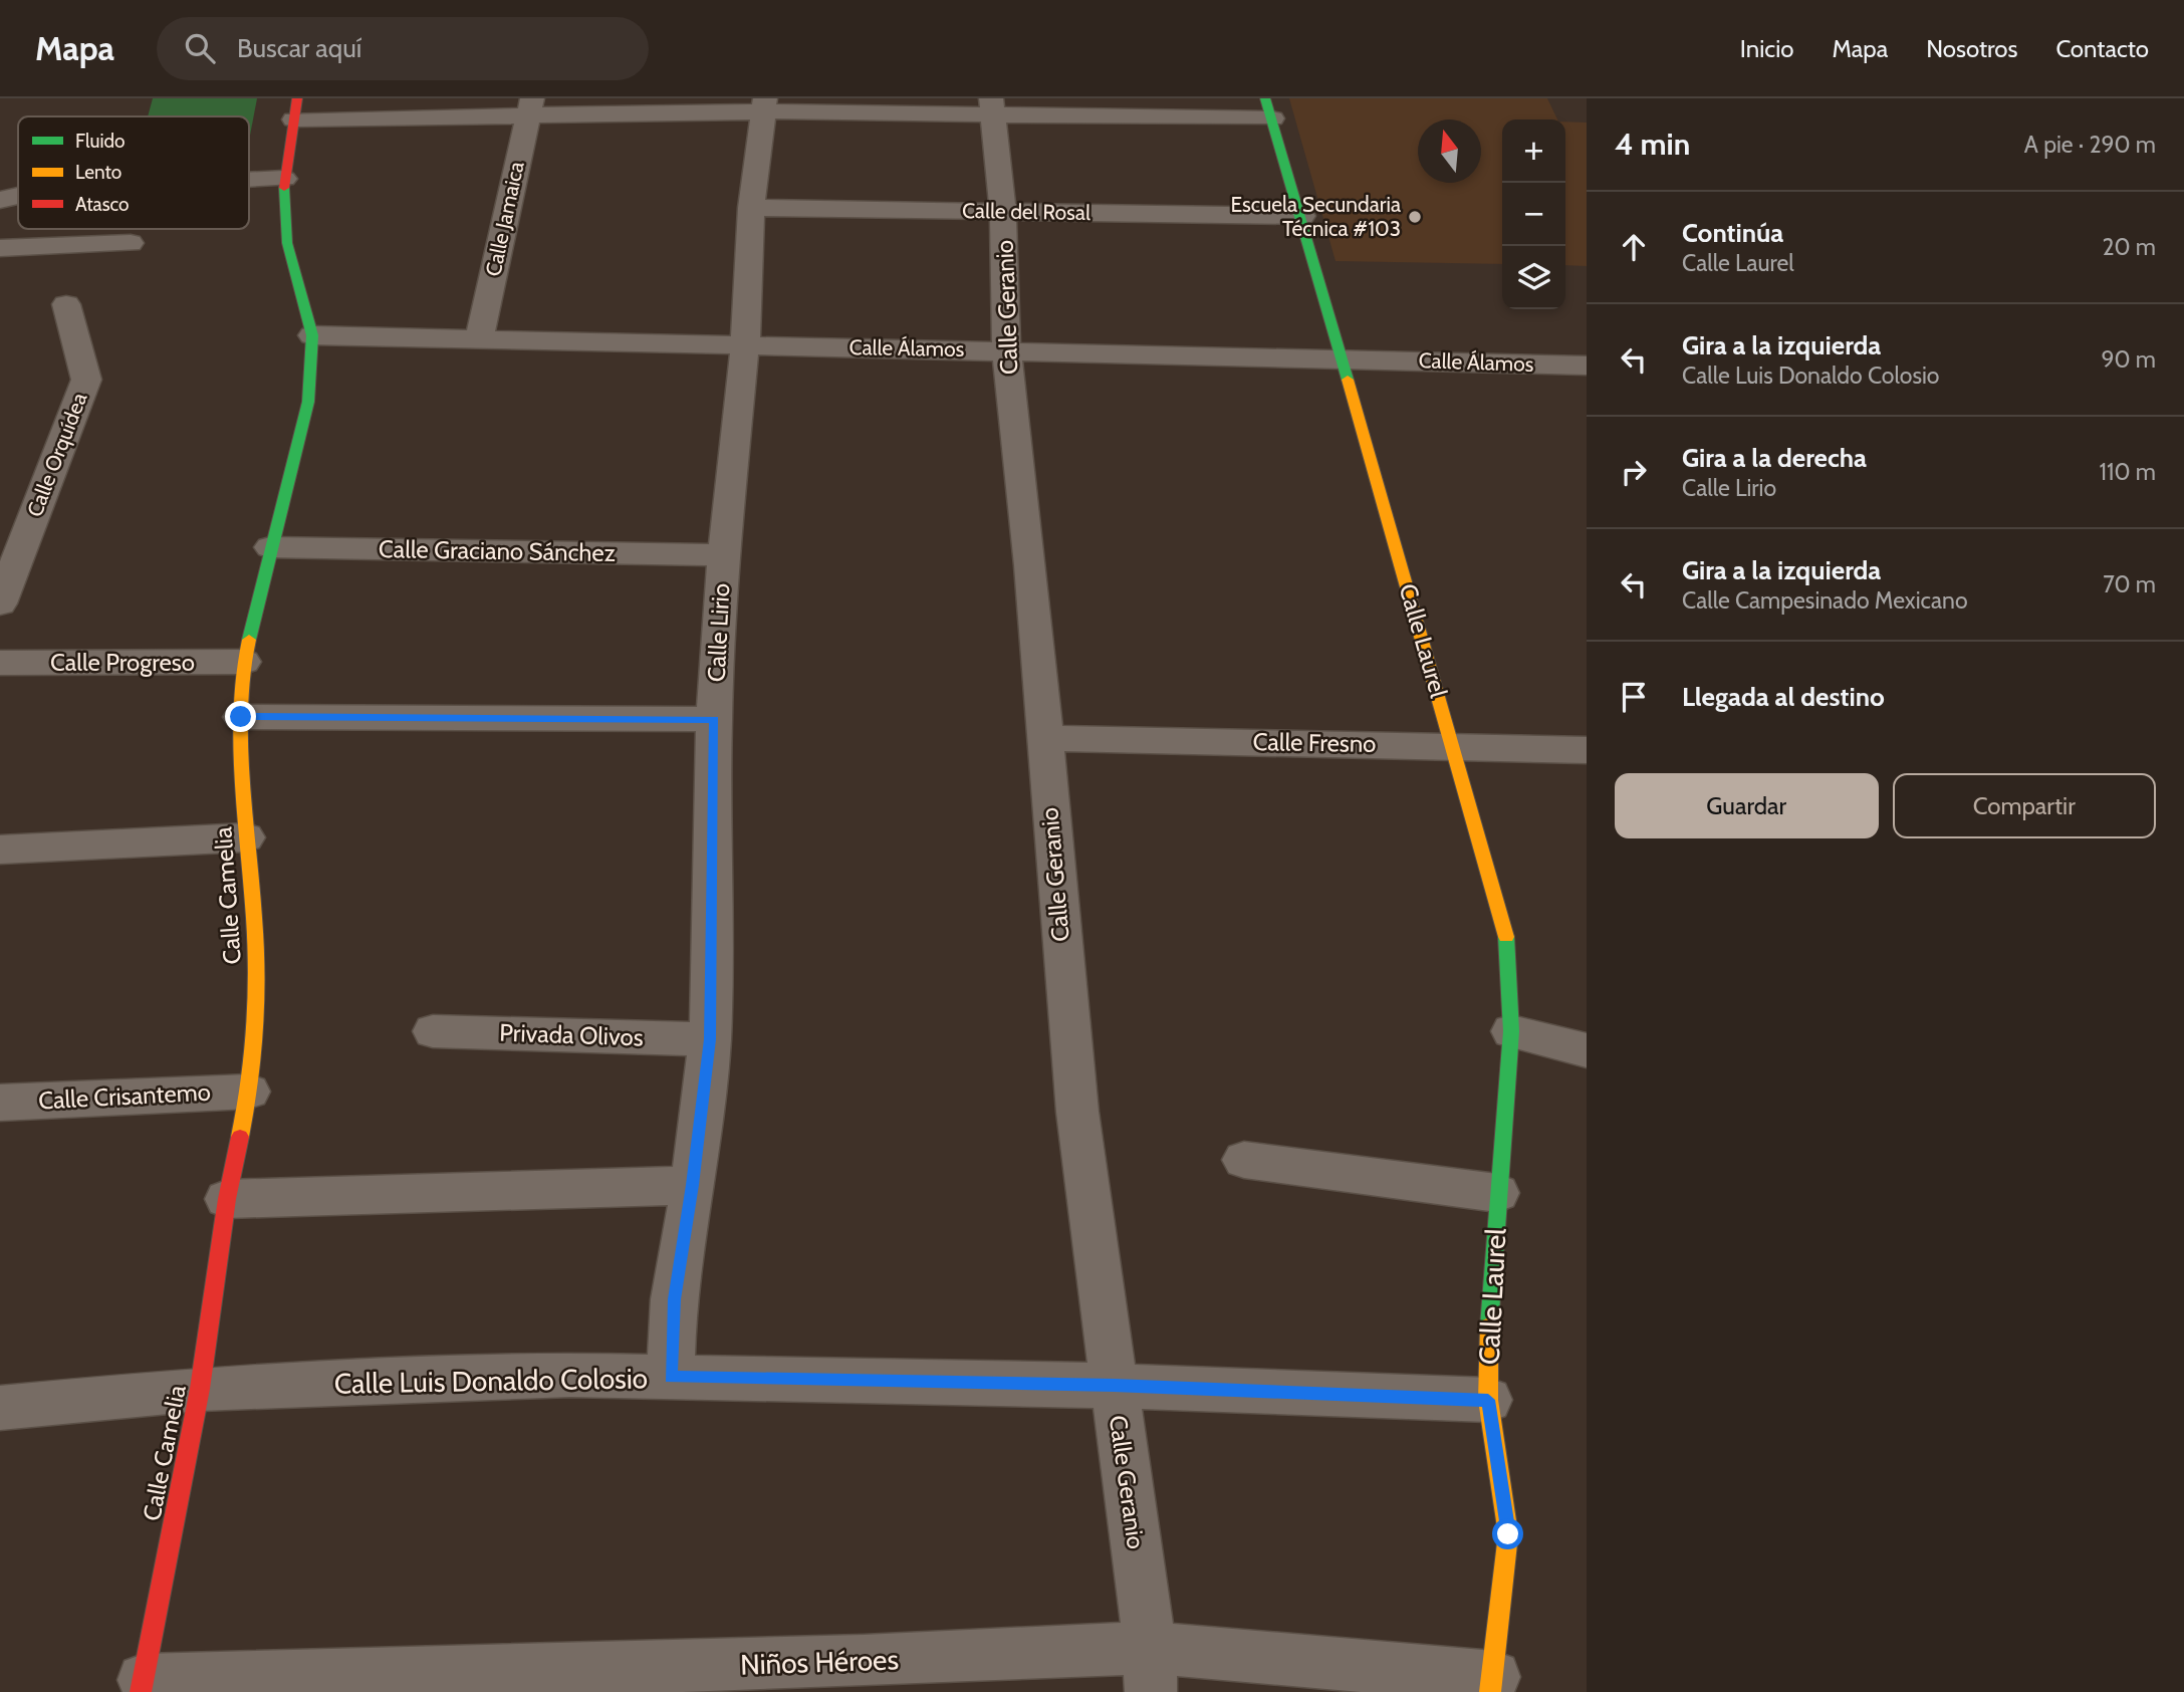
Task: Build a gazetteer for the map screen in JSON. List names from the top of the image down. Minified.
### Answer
{"streets":{"street":["Calle del Rosal","Calle Jamaica","Calle Geranio","Calle Álamos","Calle Orquídea","Calle Graciano Sánchez","Calle Lirio","Calle Laurel","Calle Progreso","Calle Fresno","Calle Camelia","Privada Olivos","Calle Crisantemo","Calle Luis Donaldo Colosio","Niños Héroes"]},"crossings":[["Calle del Rosal","Calle Geranio"],["Calle del Rosal","Calle Lirio"],["Calle del Rosal","Calle Laurel"],["Calle Jamaica","Calle Álamos"],["Calle Geranio","Calle Álamos"],["Calle Geranio","Calle Fresno"],["Calle Geranio","Calle Luis Donaldo Colosio"],["Calle Geranio","Niños Héroes"],["Calle Álamos","Calle Lirio"],["Calle Álamos","Calle Laurel"],["Calle Álamos","Calle Camelia"],["Calle Graciano Sánchez","Calle Lirio"],["Calle Graciano Sánchez","Calle Camelia"],["Calle Lirio","Privada Olivos"],["Calle Lirio","Calle Luis Donaldo Colosio"],["Calle Laurel","Calle Fresno"],["Calle Laurel","Calle Luis Donaldo Colosio"],["Calle Laurel","Niños Héroes"],["Calle Progreso","Calle Camelia"],["Calle Camelia","Calle Crisantemo"],["Calle Camelia","Calle Luis Donaldo Colosio"],["Calle Camelia","Niños Héroes"]],"places":["Escuela Secundaria Técnica #103"],"legend":["Fluido","Lento","Atasco"],"north":"top","page":{"header":"Mapa","search":"Buscar aquí","nav":["Inicio","Mapa","Nosotros","Contacto"],"heading":["4 min","A pie · 290 m"],"map_buttons":["+","−"],"list":[["Continúa","Calle Laurel","20 m"],["Gira a la izquierda","Calle Luis Donaldo Colosio","90 m"],["Gira a la derecha","Calle Lirio","110 m"],["Gira a la izquierda","Calle Campesinado Mexicano","70 m"],"Llegada al destino"],"buttons":["Guardar","Compartir"]}}
